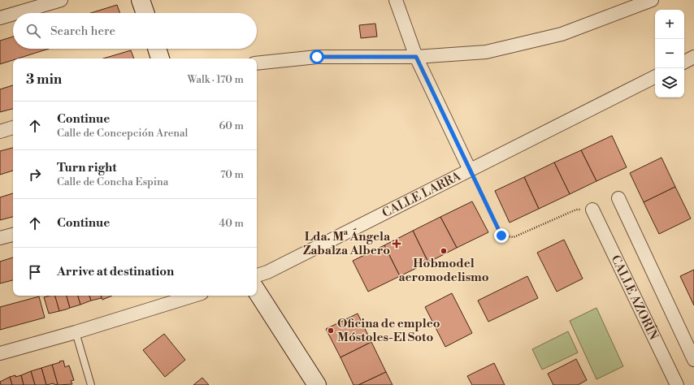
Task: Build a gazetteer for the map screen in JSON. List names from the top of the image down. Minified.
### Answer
{"streets":{"street":["CALLE LARRA","CALLE AZORÍN"]},"places":{"health":["Lda. Mª Ángela Zabalza Albero"],"other":["Hobmodel aeromodelismo","Oficina de empleo Móstoles-El Soto"]},"page":{"map_buttons":["+","−"],"search":"Search here","heading":["3 min","Walk · 170 m"],"list":[["Continue","Calle de Concepción Arenal","60 m"],["Turn right","Calle de Concha Espina","70 m"],["Continue","40 m"],"Arrive at destination"]}}
